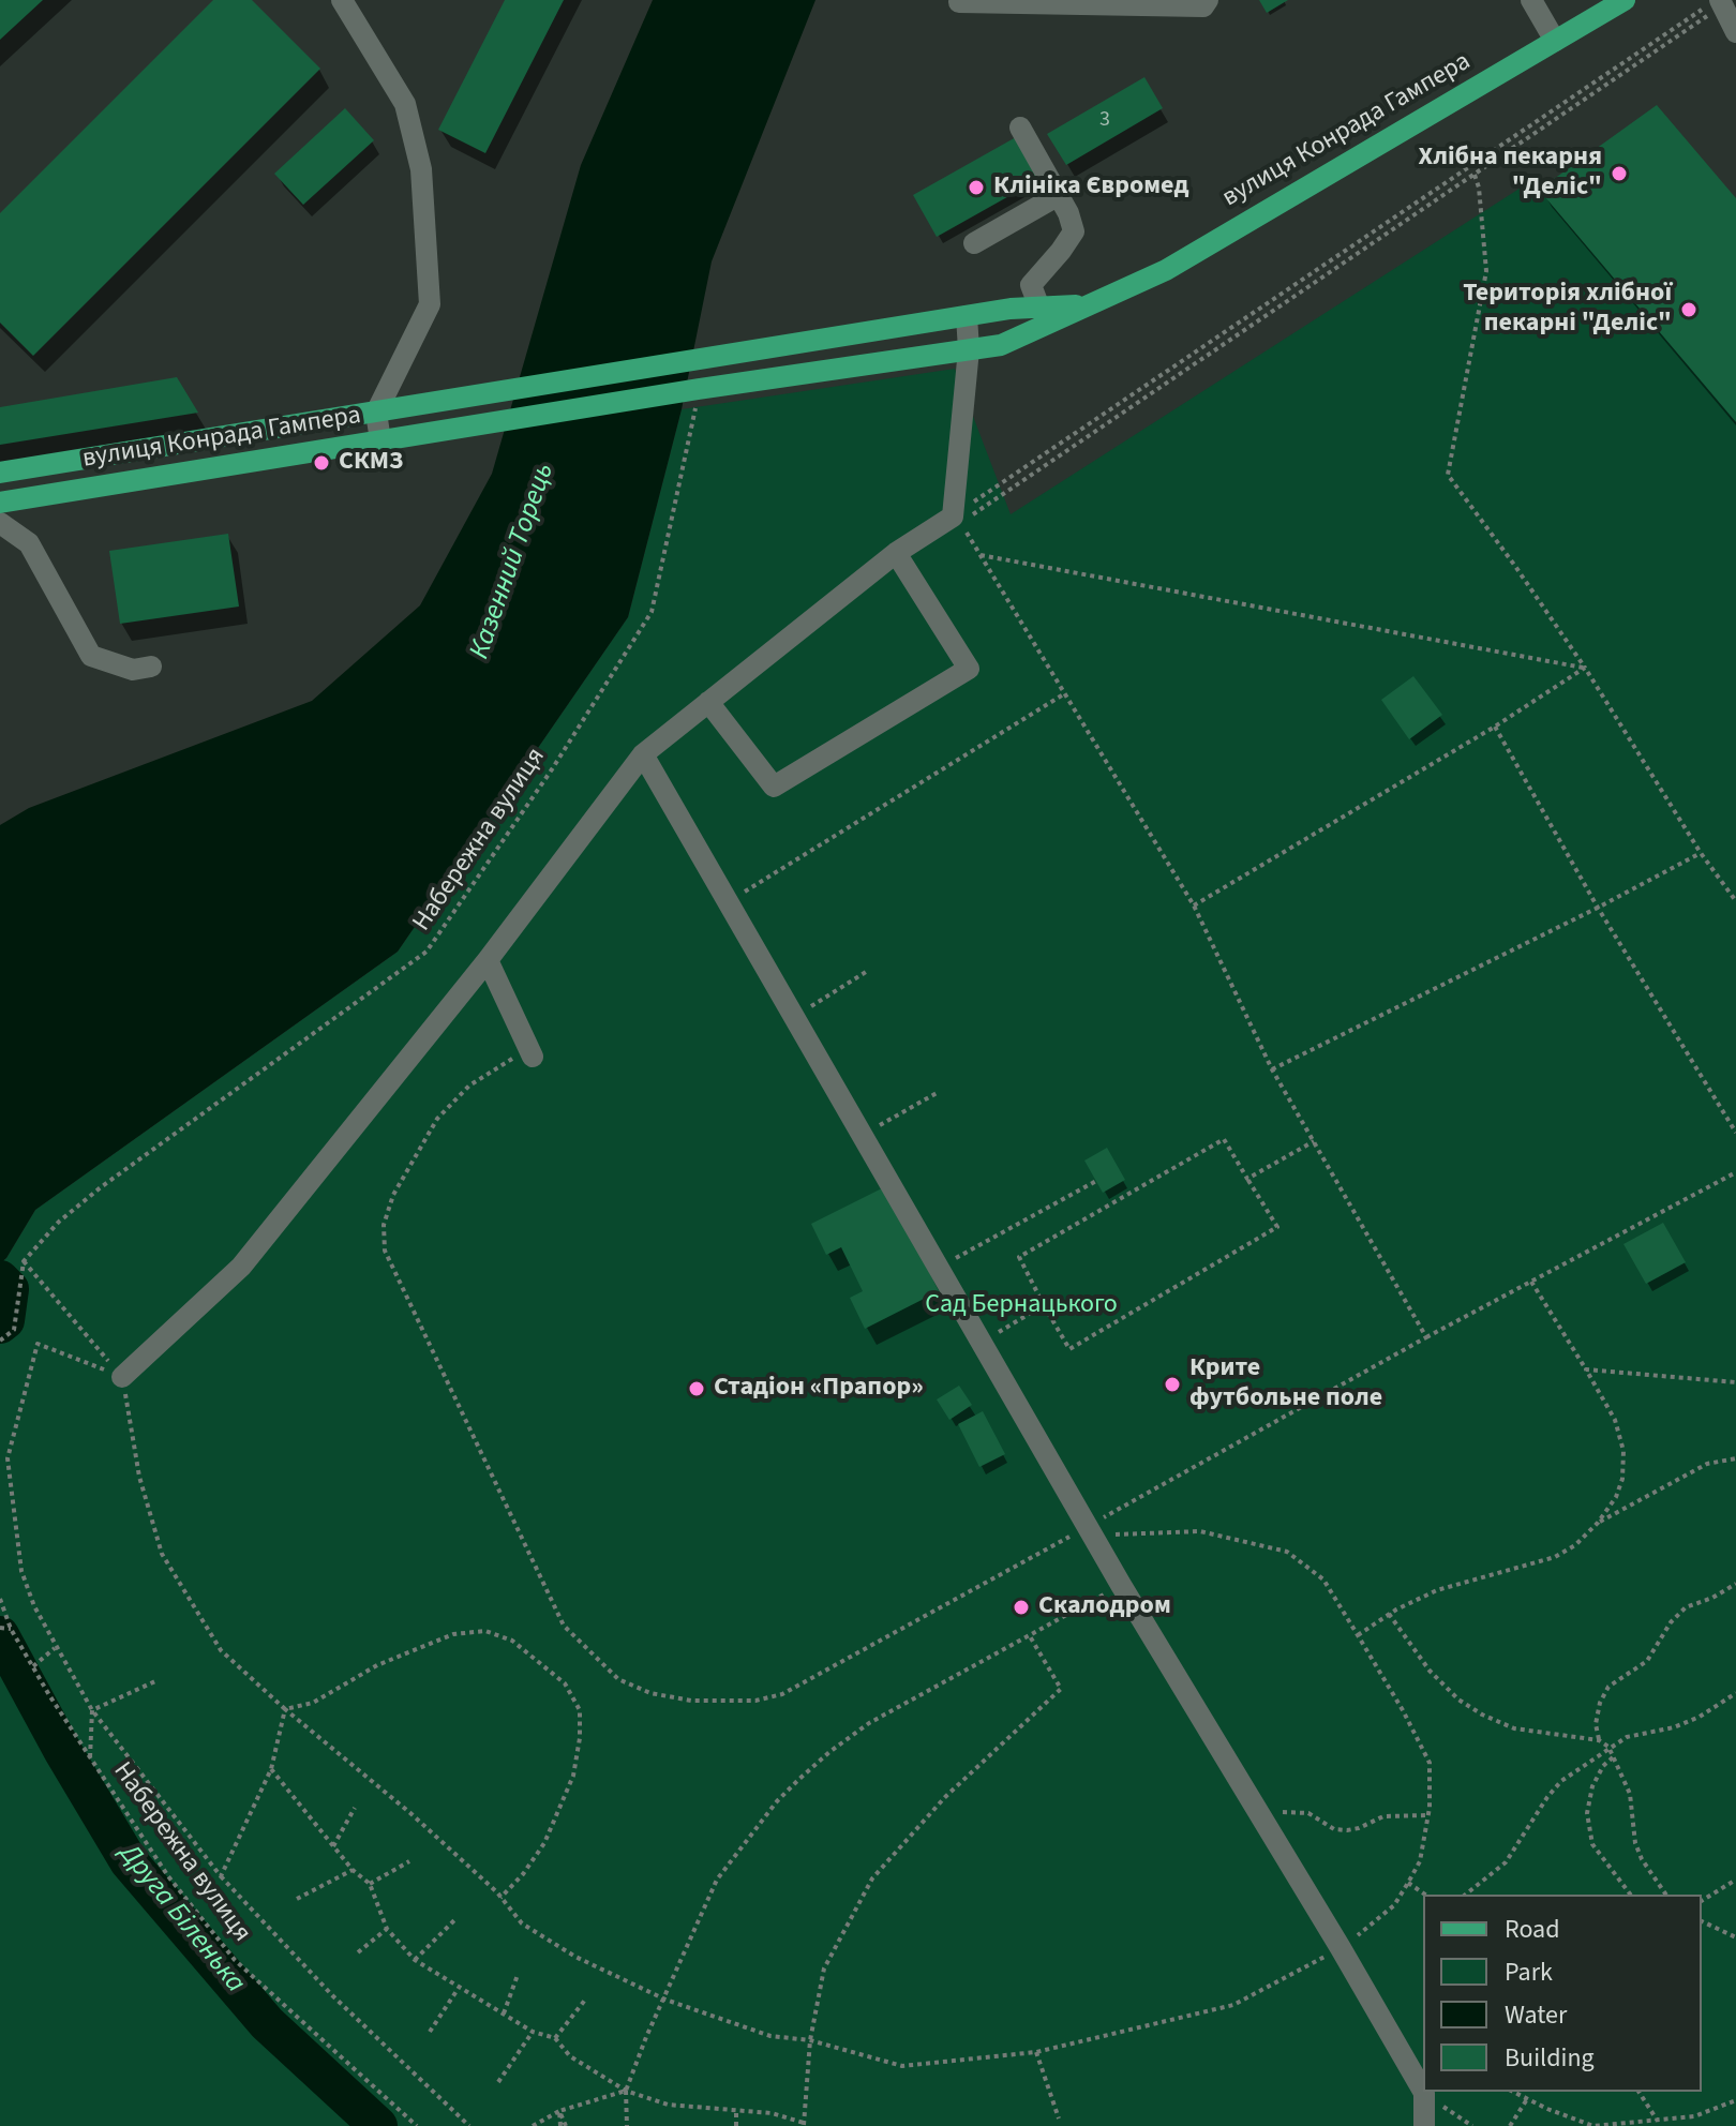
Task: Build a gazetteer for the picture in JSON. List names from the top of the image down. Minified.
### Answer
{"streets":{"main road":["вулиця Конрада Гампера"],"path":["Набережна вулиця"]},"crossings":[["вулиця Конрада Гампера","Набережна вулиця"]],"water":["Казенний Торець","Друга Біленька"],"parks":["Сад Бернацького"],"places":["Хлібна пекарня \"Деліс\"","Клініка Євромед","Територія хлібної пекарні \"Деліс\"","СКМЗ","Крите футбольне поле","Стадіон «Прапор»","Скалодром"],"house_numbers":["3"],"legend":["Road","Park","Water","Building"]}
